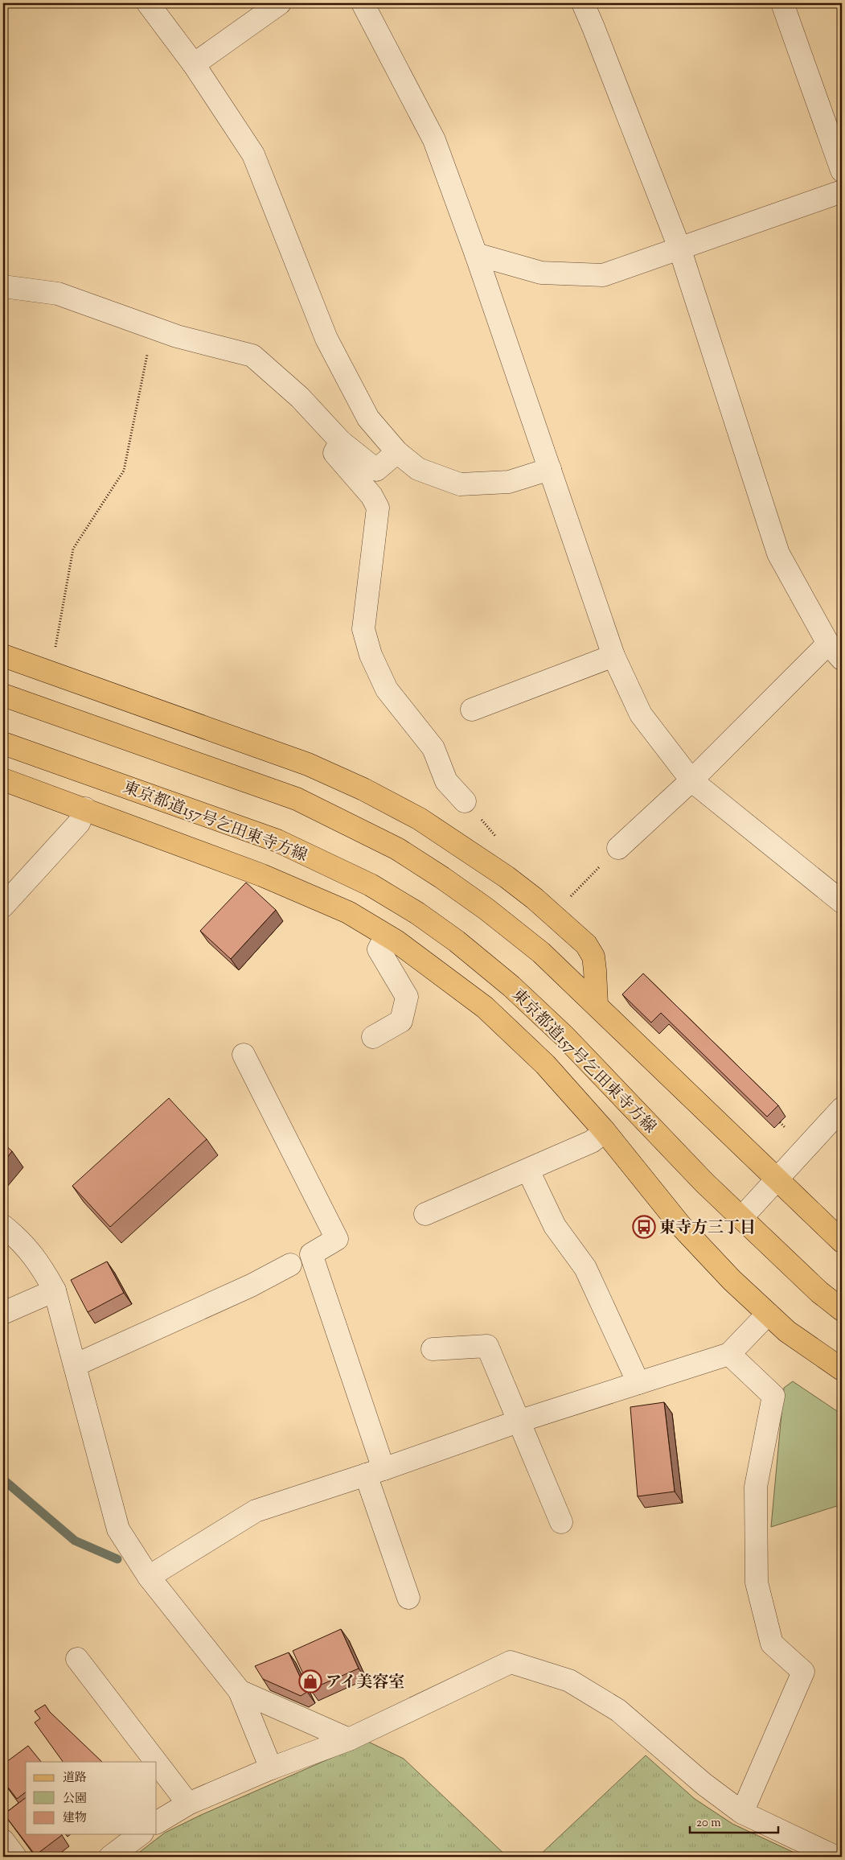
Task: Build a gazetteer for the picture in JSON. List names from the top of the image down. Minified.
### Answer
{"streets":{"main road":["東京都道157号乞田東寺方線"]},"places":{"bus stop":["東寺方三丁目"],"shop":["アイ美容室"]},"legend":["道路","公園","建物"],"scale_bar":"20 m"}
